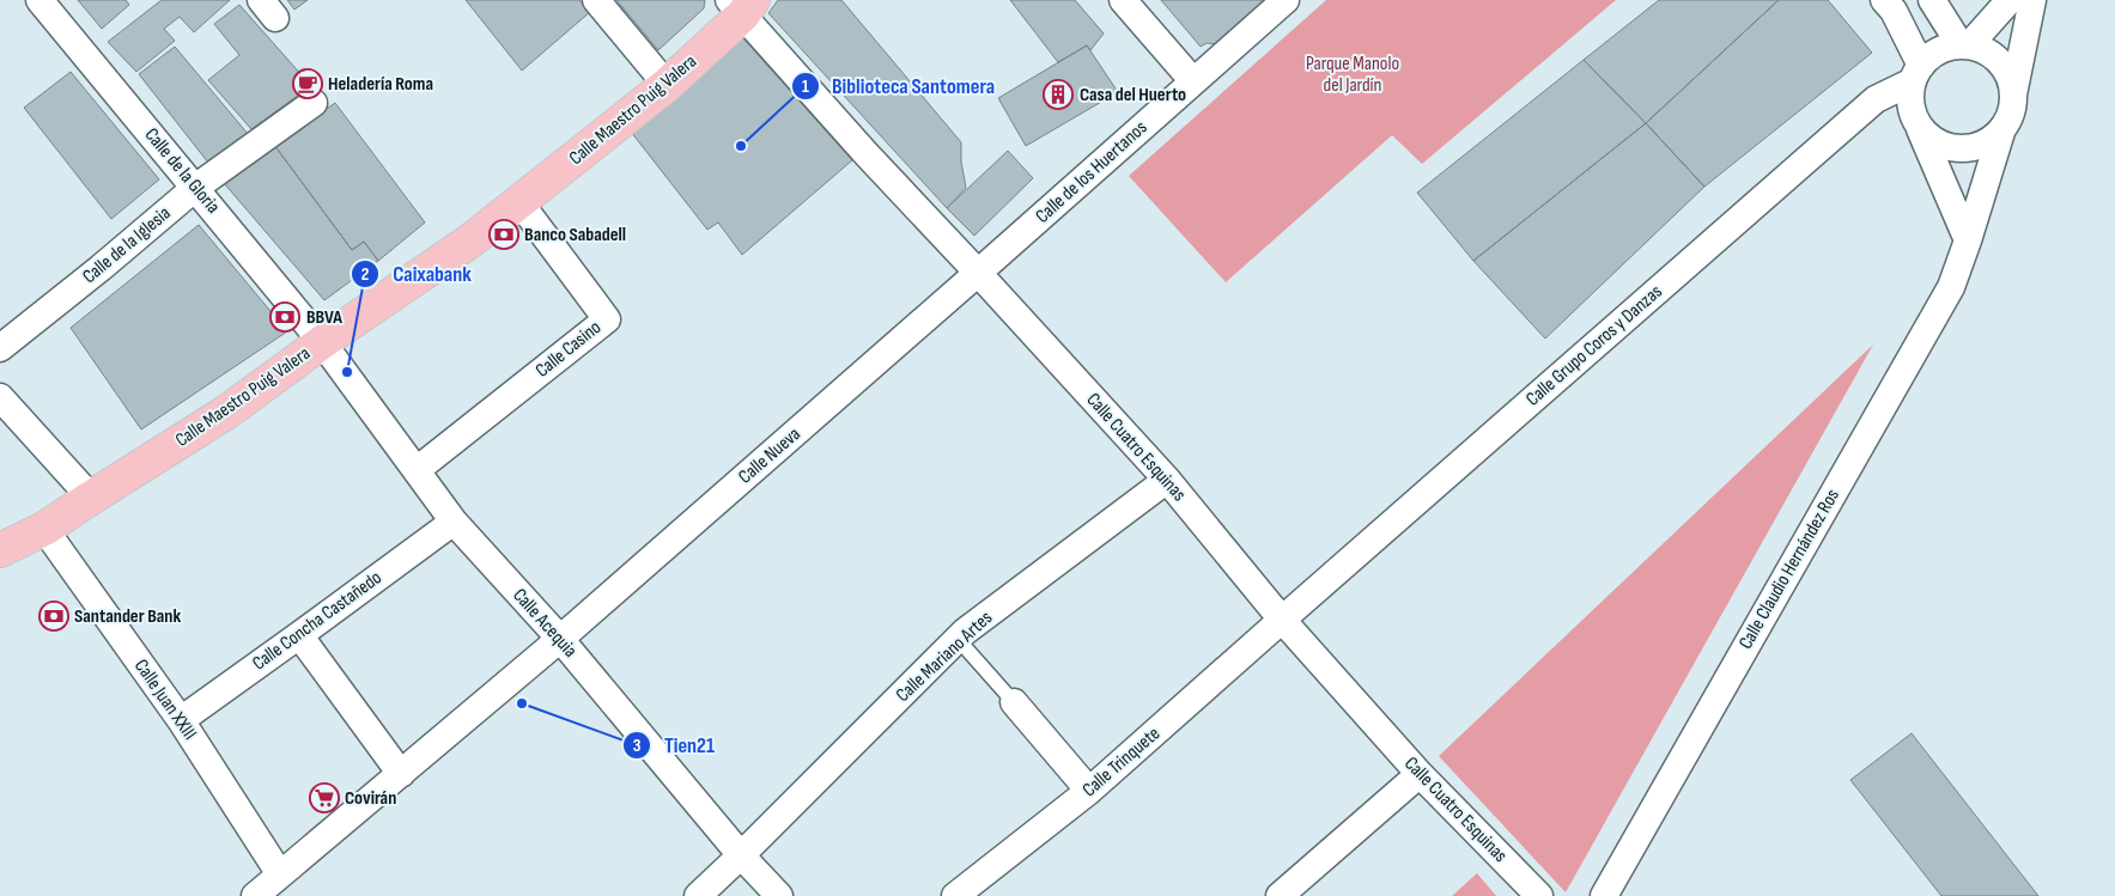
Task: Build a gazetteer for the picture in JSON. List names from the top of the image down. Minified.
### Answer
{"streets":{"main road":["Calle Maestro Puig Valera"],"street":["Calle de la Gloria","Calle de los Huertanos","Calle de la Iglesia","Calle Grupo Coros y Danzas","Calle Casino","Calle Cuatro Esquinas","Calle Nueva","Calle Claudio Hernández Ros","Calle Concha Castañedo","Calle Acequia","Calle Mariano Artes","Calle Juan XXIII","Calle Trinquete"]},"crossings":[["Calle Maestro Puig Valera","Calle de la Gloria"],["Calle Maestro Puig Valera","Calle Casino"],["Calle Maestro Puig Valera","Calle Cuatro Esquinas"],["Calle Maestro Puig Valera","Calle Acequia"],["Calle Maestro Puig Valera","Calle Juan XXIII"],["Calle de la Gloria","Calle de la Iglesia"],["Calle de la Gloria","Calle Acequia"],["Calle de los Huertanos","Calle Cuatro Esquinas"],["Calle de los Huertanos","Calle Nueva"],["Calle Grupo Coros y Danzas","Calle Cuatro Esquinas"],["Calle Grupo Coros y Danzas","Calle Claudio Hernández Ros"],["Calle Grupo Coros y Danzas","Calle Trinquete"],["Calle Casino","Calle Acequia"],["Calle Cuatro Esquinas","Calle Nueva"],["Calle Cuatro Esquinas","Calle Mariano Artes"],["Calle Cuatro Esquinas","Calle Trinquete"],["Calle Nueva","Calle Acequia"],["Calle Nueva","Calle Juan XXIII"],["Calle Concha Castañedo","Calle Acequia"],["Calle Concha Castañedo","Calle Juan XXIII"],["Calle Acequia","Calle Mariano Artes"]],"parks":["Parque Manolo del Jardín"],"places":{"cafe":["Heladería Roma"],"building":["Casa del Huerto"],"other":["Biblioteca Santomera","Caixabank","Tien21"],"bank":["Banco Sabadell","BBVA","Santander Bank"],"supermarket":["Covirán"]}}
